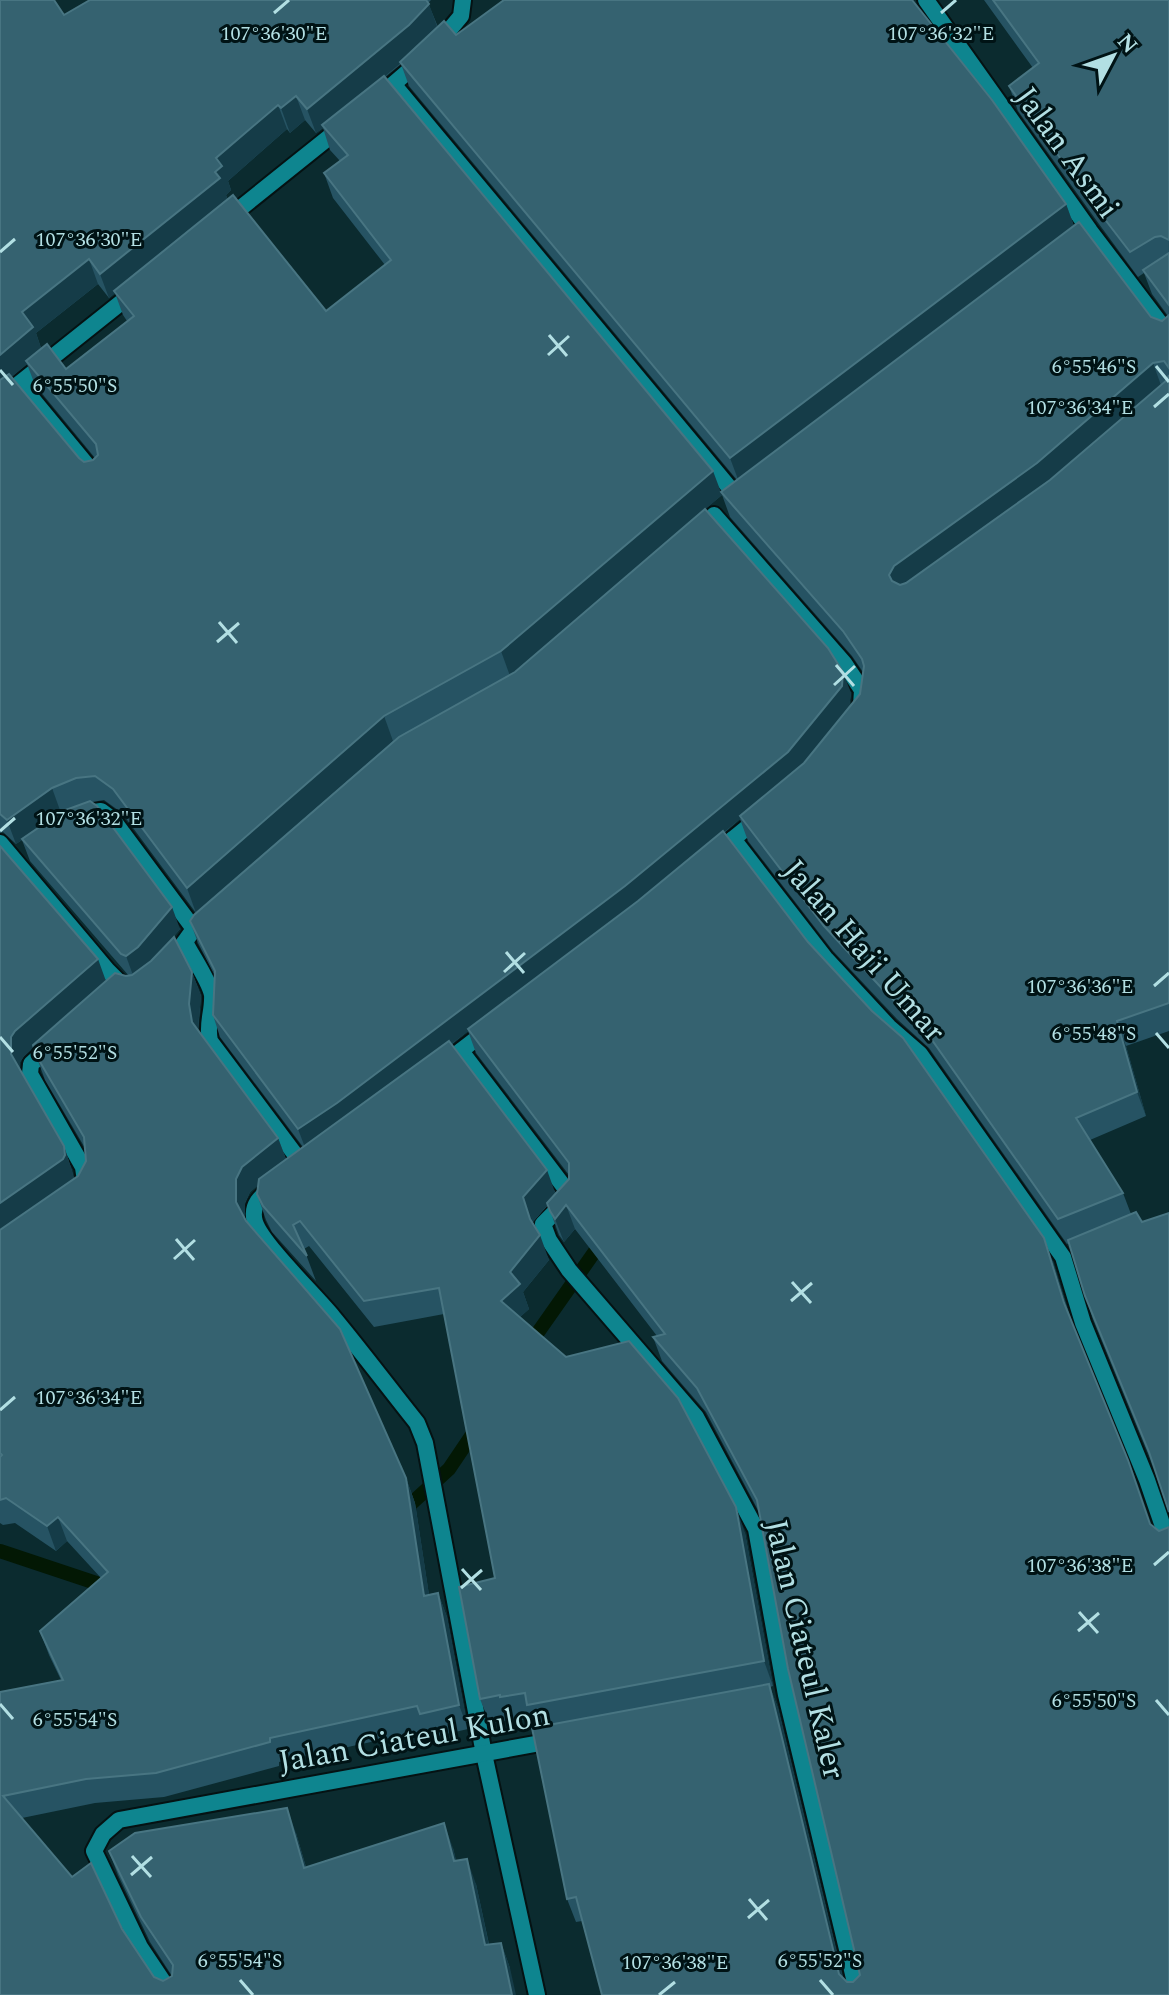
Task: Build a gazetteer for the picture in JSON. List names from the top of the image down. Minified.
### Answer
{"streets":{"street":["Jalan Asmi","Jalan Haji Umar","Jalan Ciateul Kaler","Jalan Ciateul Kulon"]},"north":"top right","coordinates":["107°36'30\"E","107°36'32\"E","6°55'46\"S","6°55'50\"S","107°36'34\"E","107°36'36\"E","6°55'48\"S","6°55'52\"S","107°36'38\"E","6°55'54\"S"]}
